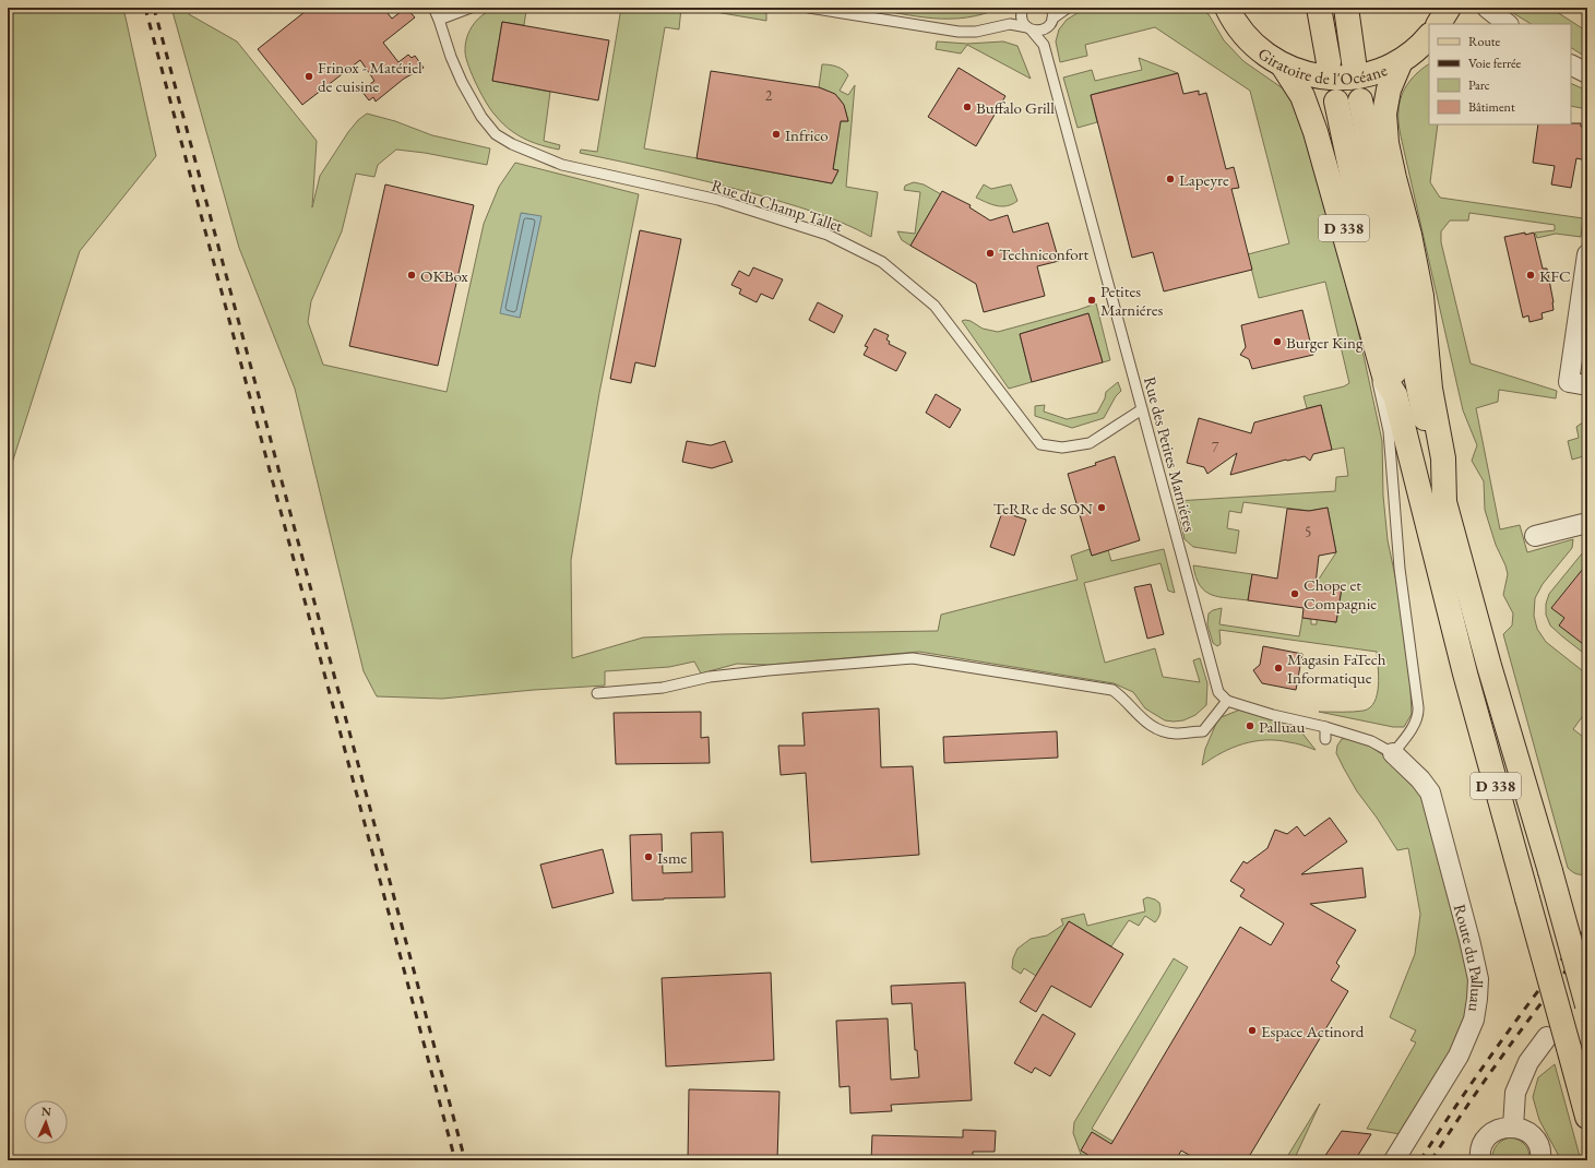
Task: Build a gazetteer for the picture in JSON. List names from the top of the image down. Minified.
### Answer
{"streets":{"main road":["Giratoire de l'Océane","D 338"],"street":["Route du Palluau"],"lane":["Rue du Champ Tallet","Rue des Petites Marniéres"]},"crossings":[["Giratoire de l'Océane","D 338"],["Rue du Champ Tallet","Rue des Petites Marniéres"]],"places":["Frinox - Matériel de cuisine","Buffalo Grill","Infrico","Lapeyre","Techniconfort","OKBox","KFC","Petites Marniéres","Burger King","TeRRe de SON","Chope et Compagnie","Magasin FaTech Informatique","Palluau","Isme","Espace Actinord"],"house_numbers":["2","7","5"],"legend":["Route","Voie ferrée","Parc","Bâtiment"],"north":"top"}
